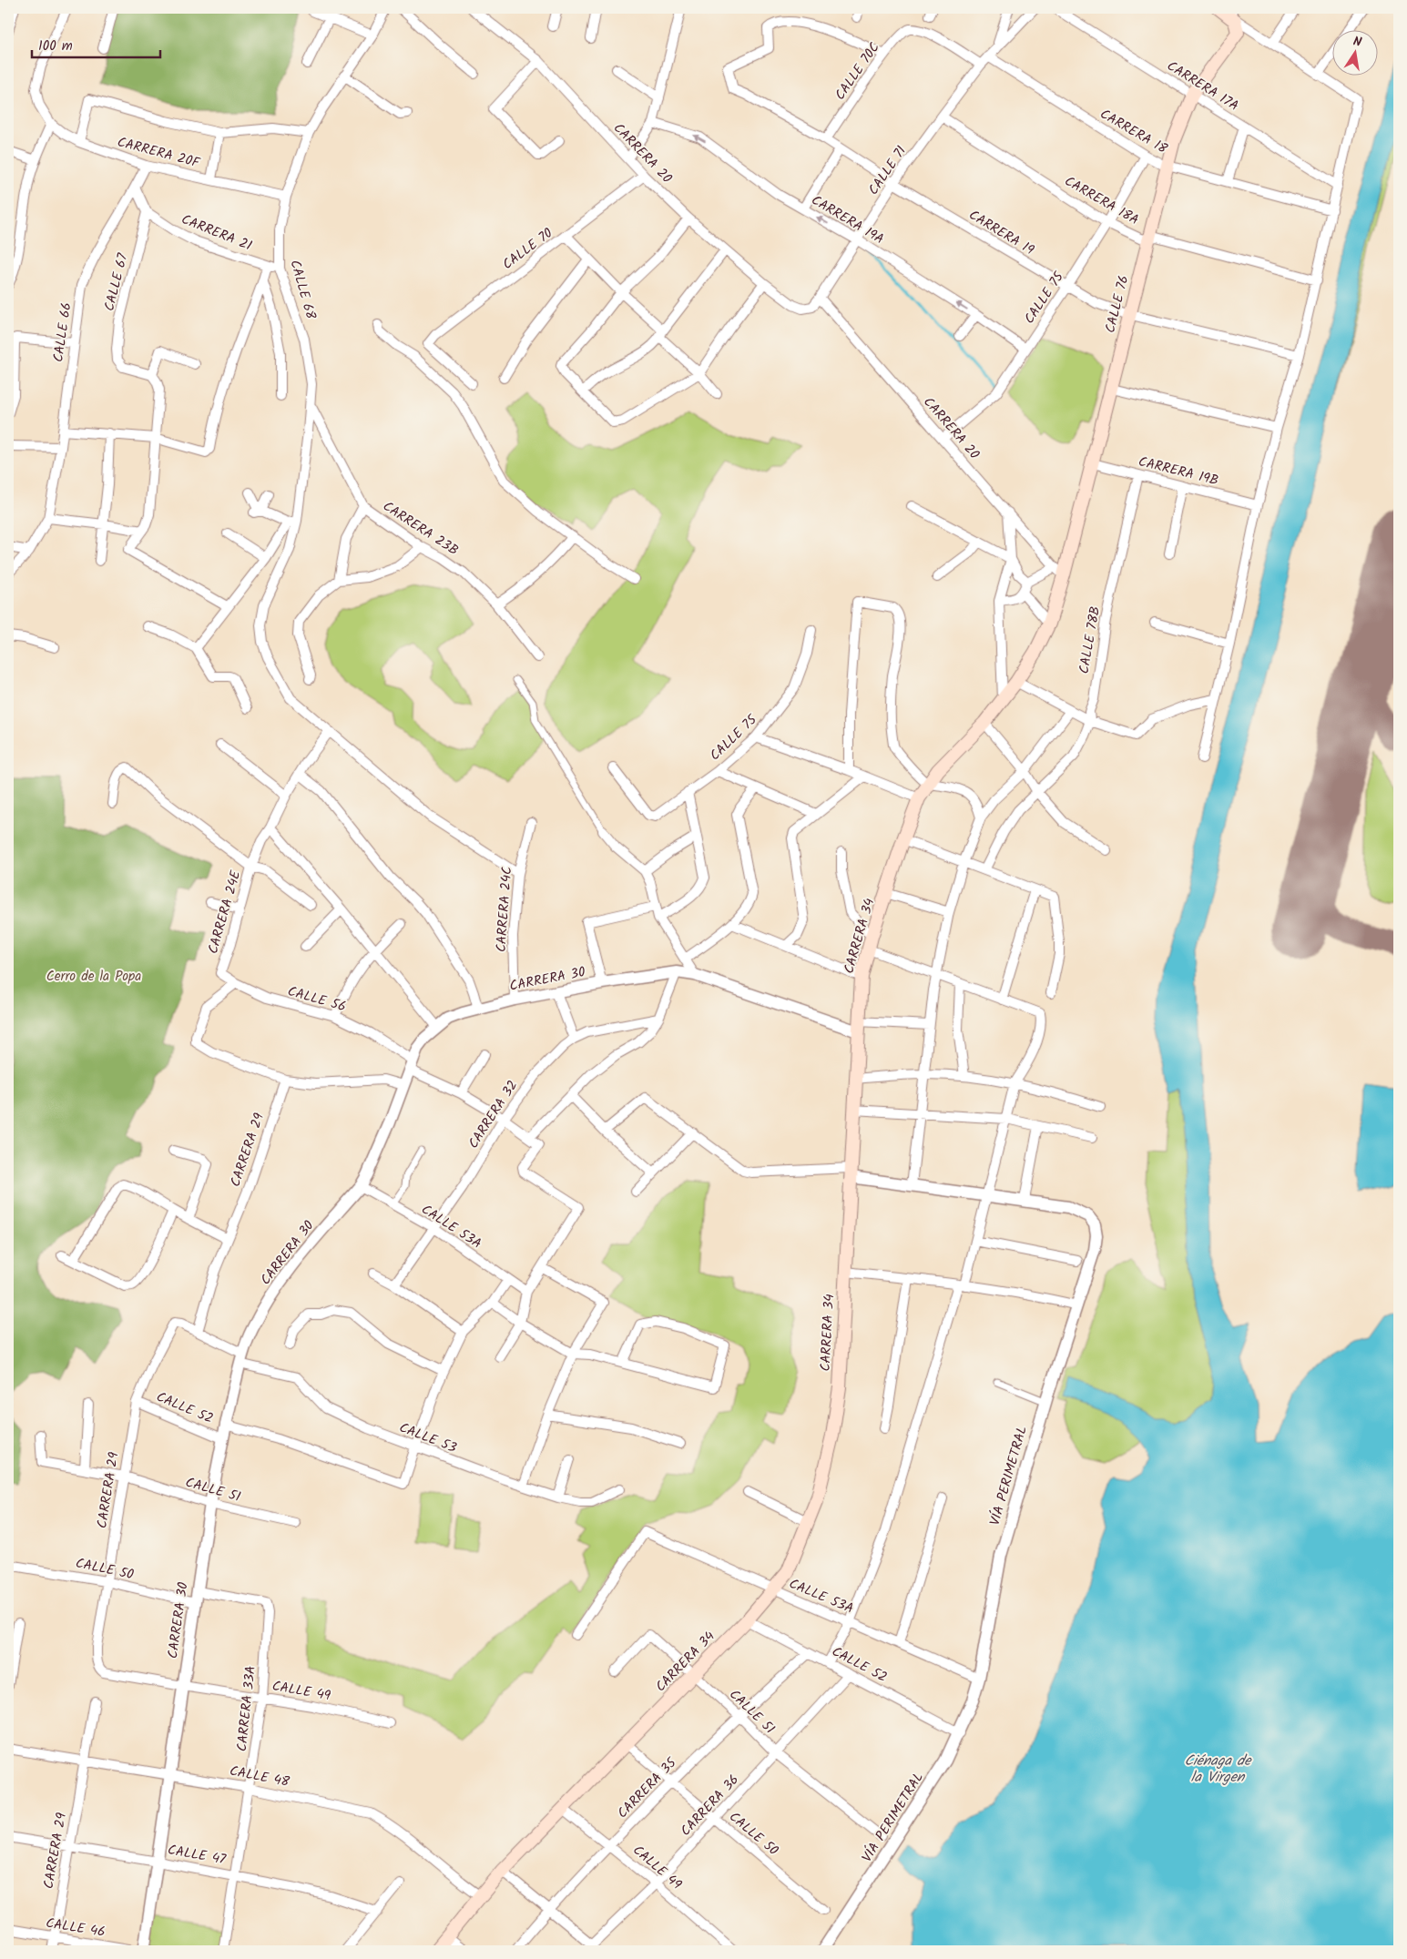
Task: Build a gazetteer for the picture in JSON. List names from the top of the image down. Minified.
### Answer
{"streets":{"main road":["CALLE 76","CARRERA 34"],"street":["CALLE 70C","CARRERA 17A","CARRERA 18","CARRERA 20F","CARRERA 20","CALLE 71","CARRERA 18A","CARRERA 19A","CARRERA 21","CARRERA 19","CALLE 70","CALLE 67","CALLE 68","CALLE 75","CALLE 66","CARRERA 19B","CARRERA 23B","CALLE 78B","CARRERA 24C","CARRERA 24E","CARRERA 30","CALLE 56","CARRERA 32","CARRERA 29","CALLE 53A","CALLE 52","CALLE 53","VÍA PERIMETRAL","CALLE 51","CALLE 50","CALLE 49","CARRERA 33A","CALLE 48","CARRERA 35","CARRERA 36","CALLE 47","CALLE 46"]},"crossings":[["CALLE 70C","CALLE 71"],["CALLE 70C","CARRERA 19"],["CARRERA 17A","CALLE 76"],["CARRERA 18","CALLE 71"],["CARRERA 18","CALLE 75"],["CARRERA 18","CALLE 76"],["CARRERA 20F","CALLE 68"],["CARRERA 20F","CALLE 66"],["CARRERA 20","CALLE 71"],["CARRERA 20","CALLE 70"],["CARRERA 20","CALLE 75"],["CARRERA 20","CALLE 76"],["CALLE 71","CARRERA 18A"],["CALLE 71","CARRERA 19A"],["CALLE 71","CARRERA 19"],["CARRERA 18A","CALLE 75"],["CARRERA 18A","CALLE 76"],["CARRERA 19A","CALLE 75"],["CARRERA 21","CALLE 67"],["CARRERA 21","CALLE 68"],["CARRERA 19","CALLE 75"],["CARRERA 19","CALLE 76"],["CALLE 68","CARRERA 23B"],["CALLE 68","CARRERA 24C"],["CALLE 68","CARRERA 24E"],["CALLE 76","CARRERA 19B"],["CALLE 76","CARRERA 34"],["CARRERA 19B","CALLE 78B"],["CARRERA 24C","CARRERA 30"],["CARRERA 24E","CALLE 56"],["CARRERA 34","CARRERA 30"],["CARRERA 34","CALLE 53A"],["CARRERA 34","CALLE 52"],["CARRERA 34","VÍA PERIMETRAL"],["CARRERA 34","CALLE 51"],["CARRERA 34","CALLE 50"],["CARRERA 34","CALLE 49"],["CARRERA 34","CALLE 48"],["CARRERA 30","CALLE 56"],["CARRERA 30","CALLE 53A"],["CARRERA 30","CALLE 52"],["CARRERA 30","CALLE 53"],["CARRERA 30","CALLE 51"],["CARRERA 30","CALLE 50"],["CARRERA 30","CALLE 49"],["CARRERA 30","CALLE 48"],["CARRERA 30","CALLE 47"],["CALLE 56","CARRERA 32"],["CARRERA 32","CALLE 53A"],["CARRERA 29","CALLE 52"],["CARRERA 29","CALLE 53"],["CARRERA 29","CALLE 51"],["CARRERA 29","CALLE 50"],["CARRERA 29","CALLE 49"],["CARRERA 29","CALLE 48"],["CARRERA 29","CALLE 47"],["CARRERA 29","CALLE 46"],["CALLE 53A","VÍA PERIMETRAL"],["CALLE 52","VÍA PERIMETRAL"],["CALLE 52","CARRERA 35"],["CALLE 52","CARRERA 36"],["CALLE 51","CARRERA 35"],["CALLE 51","CARRERA 36"],["CALLE 50","CARRERA 33A"],["CALLE 50","CARRERA 35"],["CALLE 50","CARRERA 36"],["CALLE 49","CARRERA 33A"],["CALLE 49","CARRERA 35"],["CALLE 49","CARRERA 36"],["CARRERA 33A","CALLE 48"],["CARRERA 33A","CALLE 47"]],"one_way":["CARRERA 19A"],"water":["Ciénaga de la Virgen"],"parks":["Cerro de la Popa"],"scale_bar":"100 m","north":"top"}
